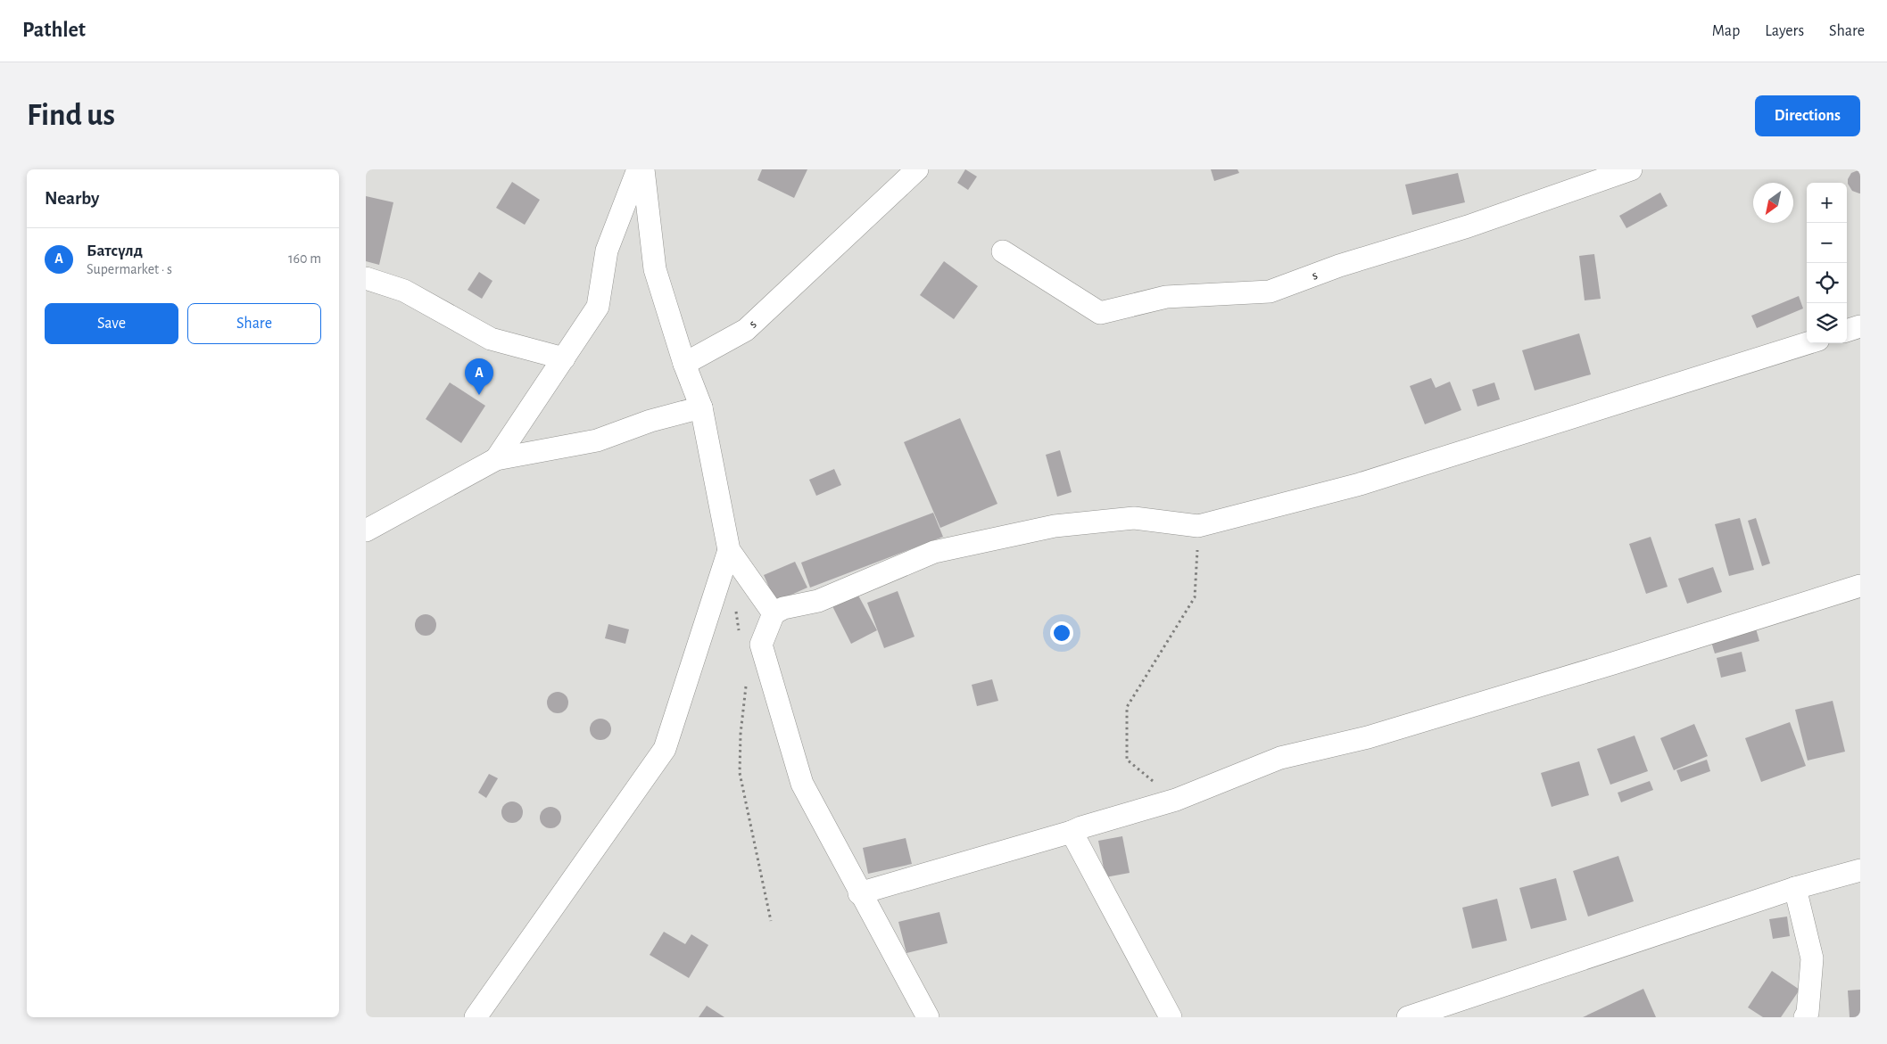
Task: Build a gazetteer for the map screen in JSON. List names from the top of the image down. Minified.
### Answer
{"streets":{"street":["s"]},"north":"bottom left","page":{"header":"Pathlet","nav":["Map","Layers","Share"],"buttons":["Directions",["Save","Share"]],"title":"Find us","heading":"Nearby","map_buttons":["+","−"],"list":[{"mark":"A","name":"Батсүлд","note":"Supermarket · s","value":"160 m"}],"pins":"A"}}
